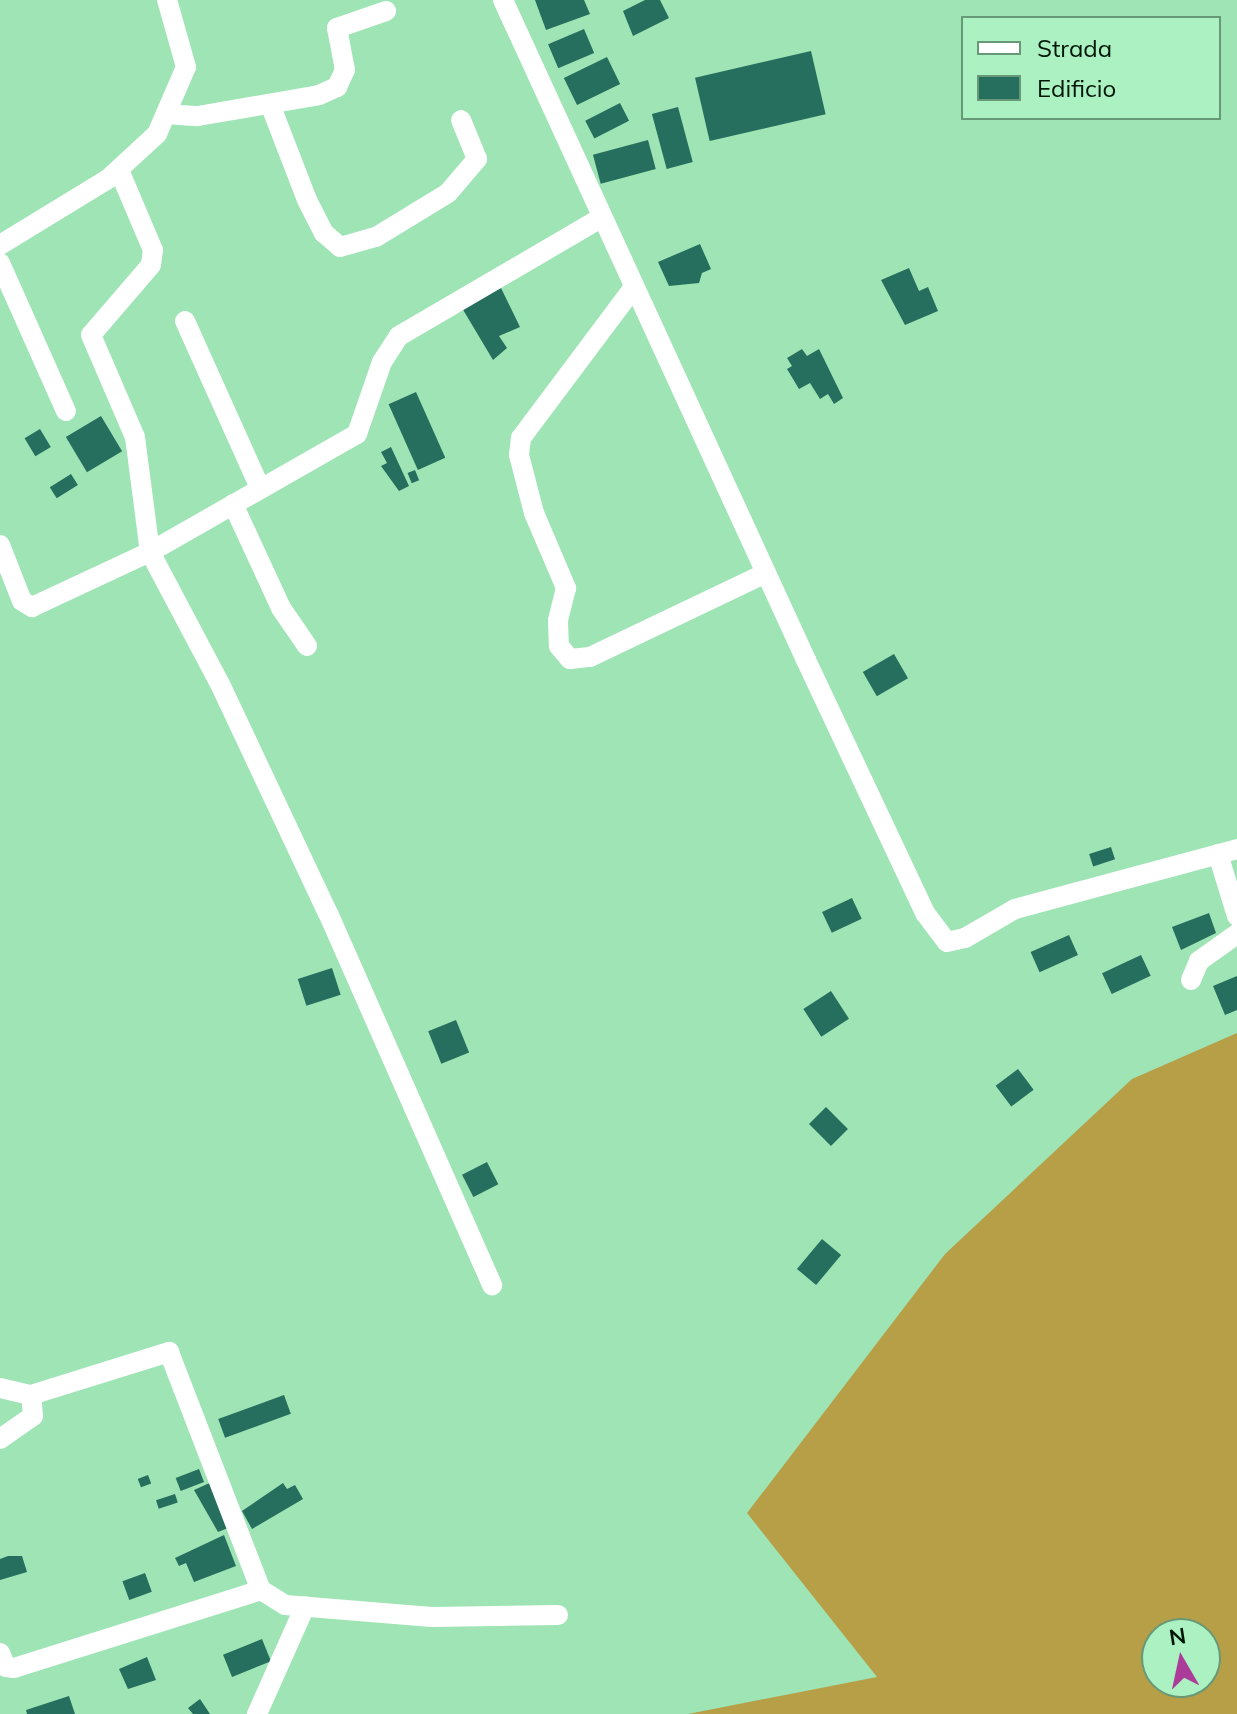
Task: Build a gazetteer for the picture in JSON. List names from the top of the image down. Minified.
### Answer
{"legend":["Strada","Edificio"],"north":"top"}
